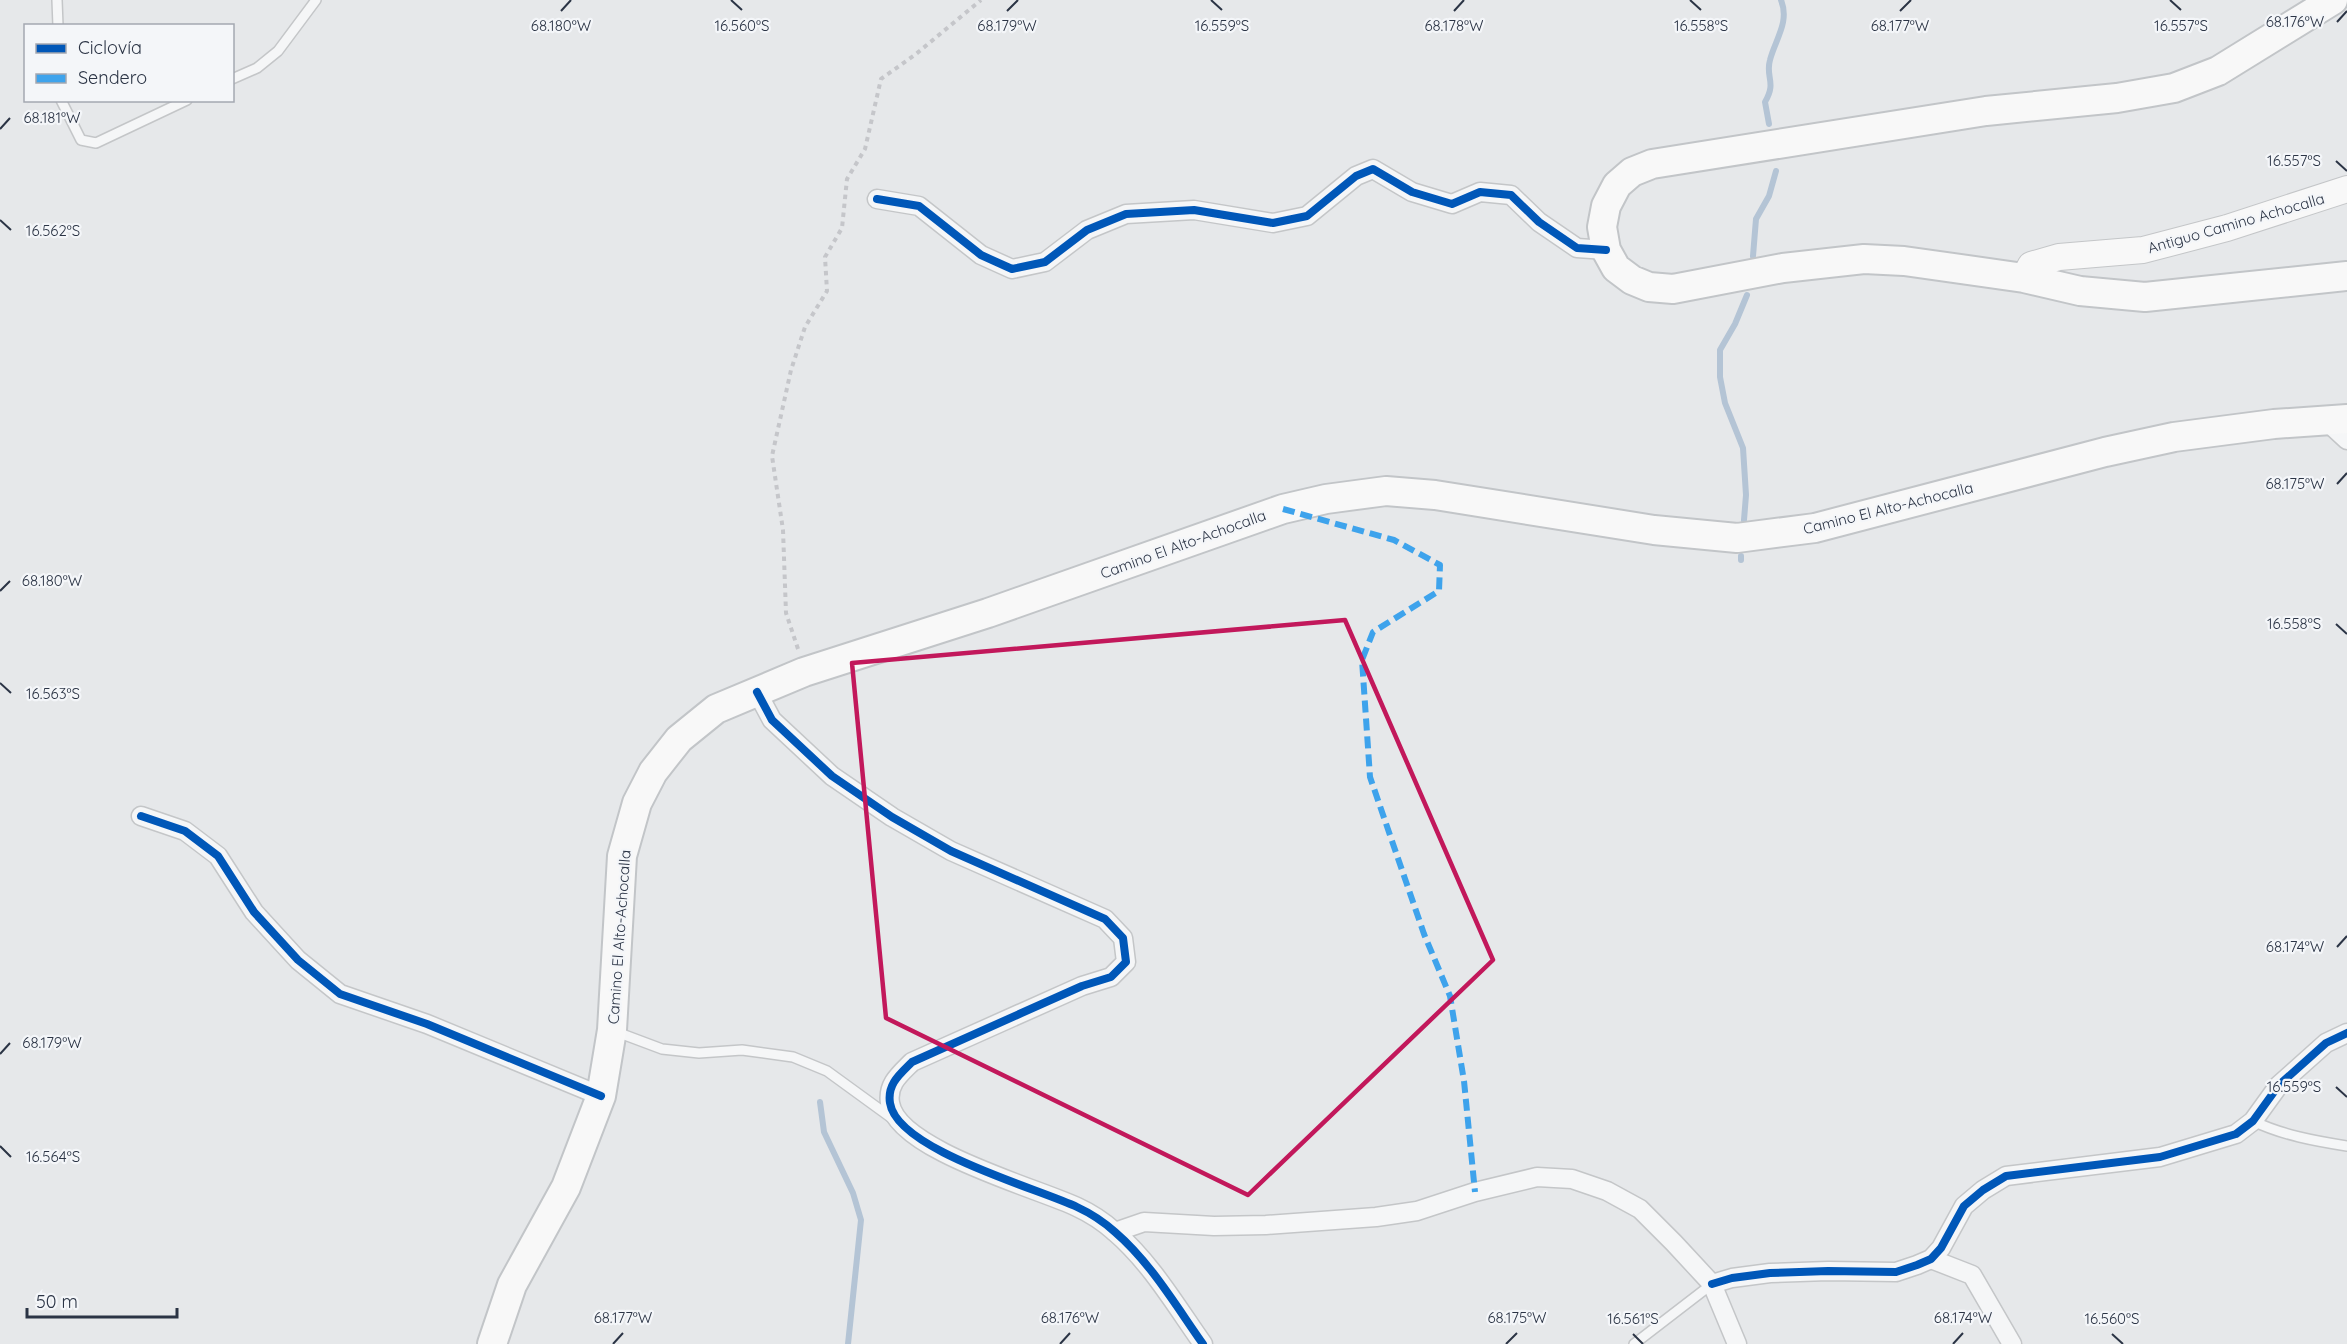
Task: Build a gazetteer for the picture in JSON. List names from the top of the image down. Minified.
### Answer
{"streets":{"main road":["Antiguo Camino Achocalla","Camino El Alto-Achocalla"]},"legend":["Ciclovía","Sendero"],"scale_bar":"50 m","coordinates":["68.176°W","16.557°S","16.560°S","16.559°S","16.558°S","68.180°W","68.179°W","68.178°W","68.177°W","68.181°W","16.562°S","68.175°W","16.563°S","68.174°W","16.564°S","16.561°S"]}
